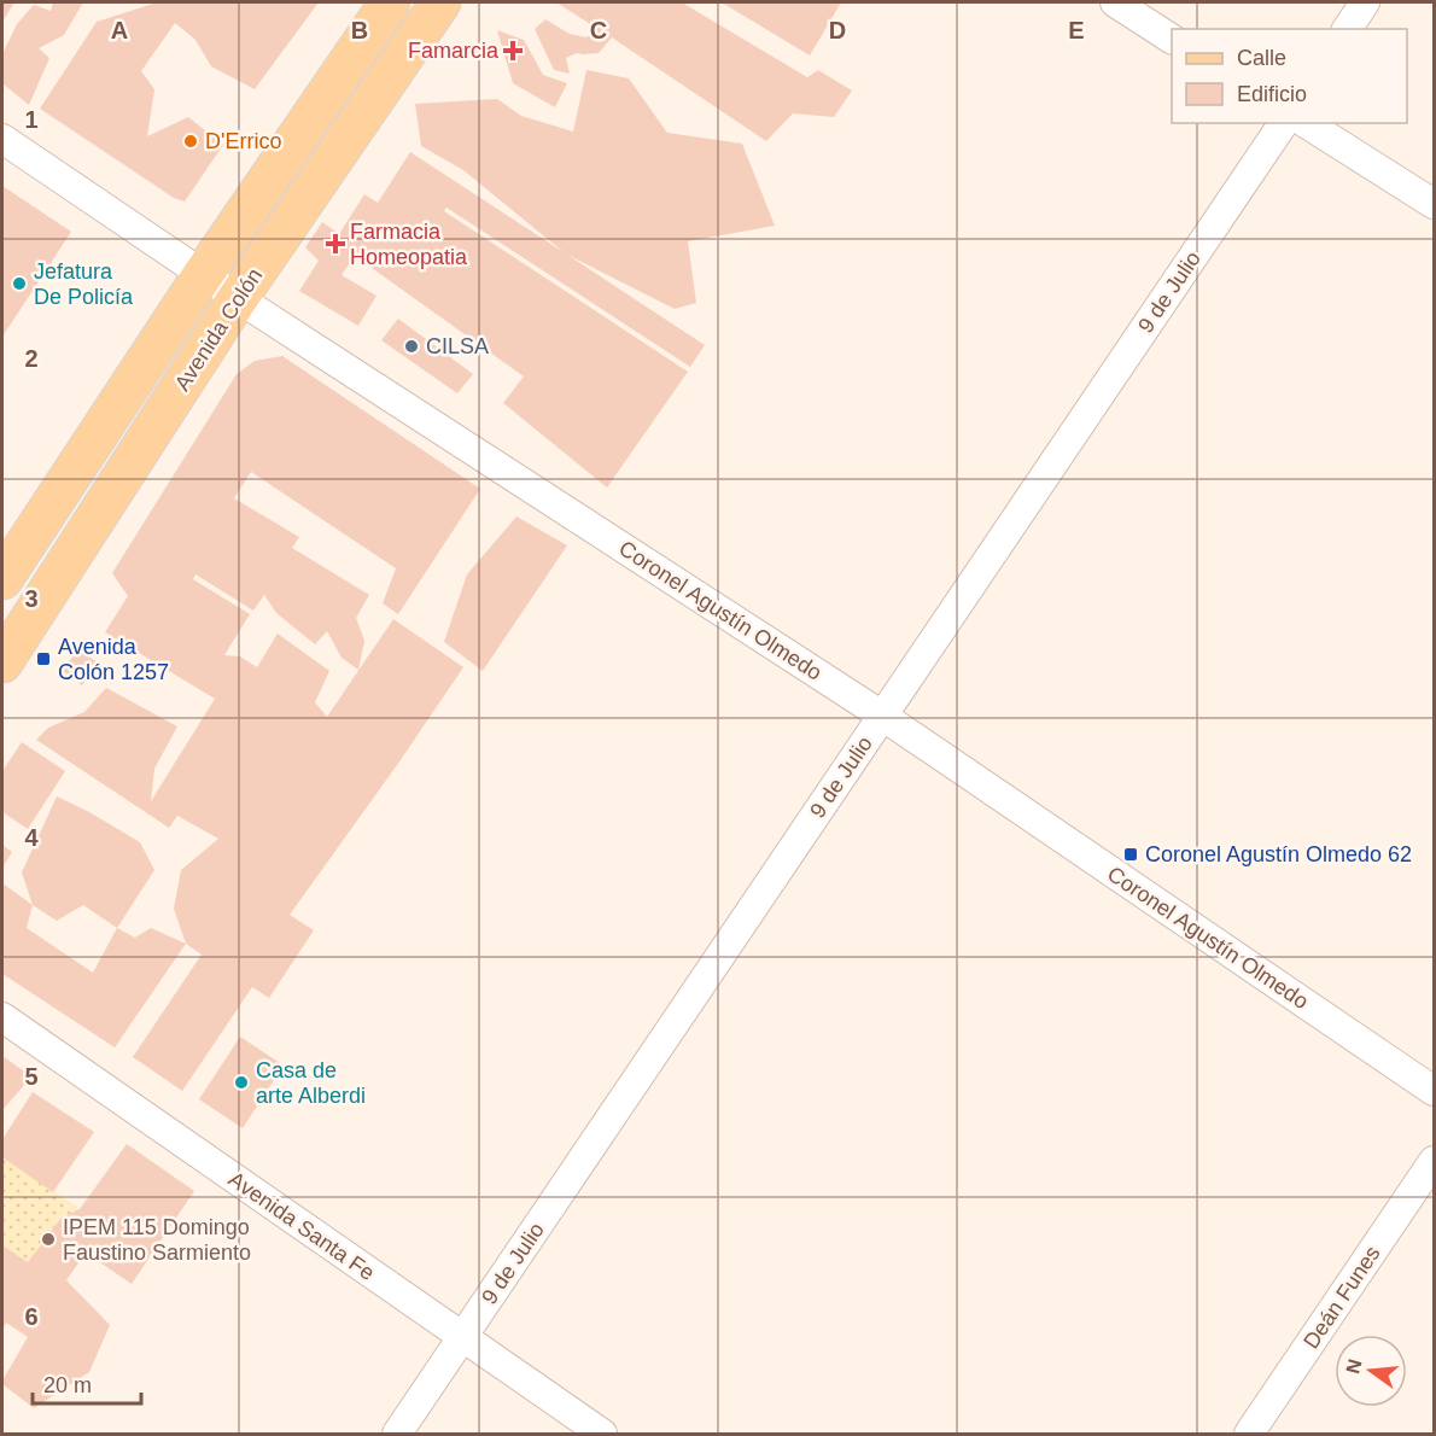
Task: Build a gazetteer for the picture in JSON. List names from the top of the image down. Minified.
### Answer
{"streets":{"main road":["Avenida Colón"],"street":["9 de Julio","Coronel Agustín Olmedo","Avenida Santa Fe","Deán Funes"]},"crossings":[["9 de Julio","Coronel Agustín Olmedo"],["9 de Julio","Avenida Santa Fe"],["Avenida Colón","Coronel Agustín Olmedo"]],"places":{"health":["Famarcia","Farmacia Homeopatia"],"other":["D'Errico","Jefatura De Policía","CILSA","Casa de arte Alberdi","IPEM 115 Domingo Faustino Sarmiento"],"transit":["Avenida Colón 1257","Coronel Agustín Olmedo 62"]},"legend":["Calle","Edificio"],"scale_bar":"20 m","north":"left","grid":{"columns":["A","B","C","D","E"],"rows":["1","2","3","4","5","6"]}}
